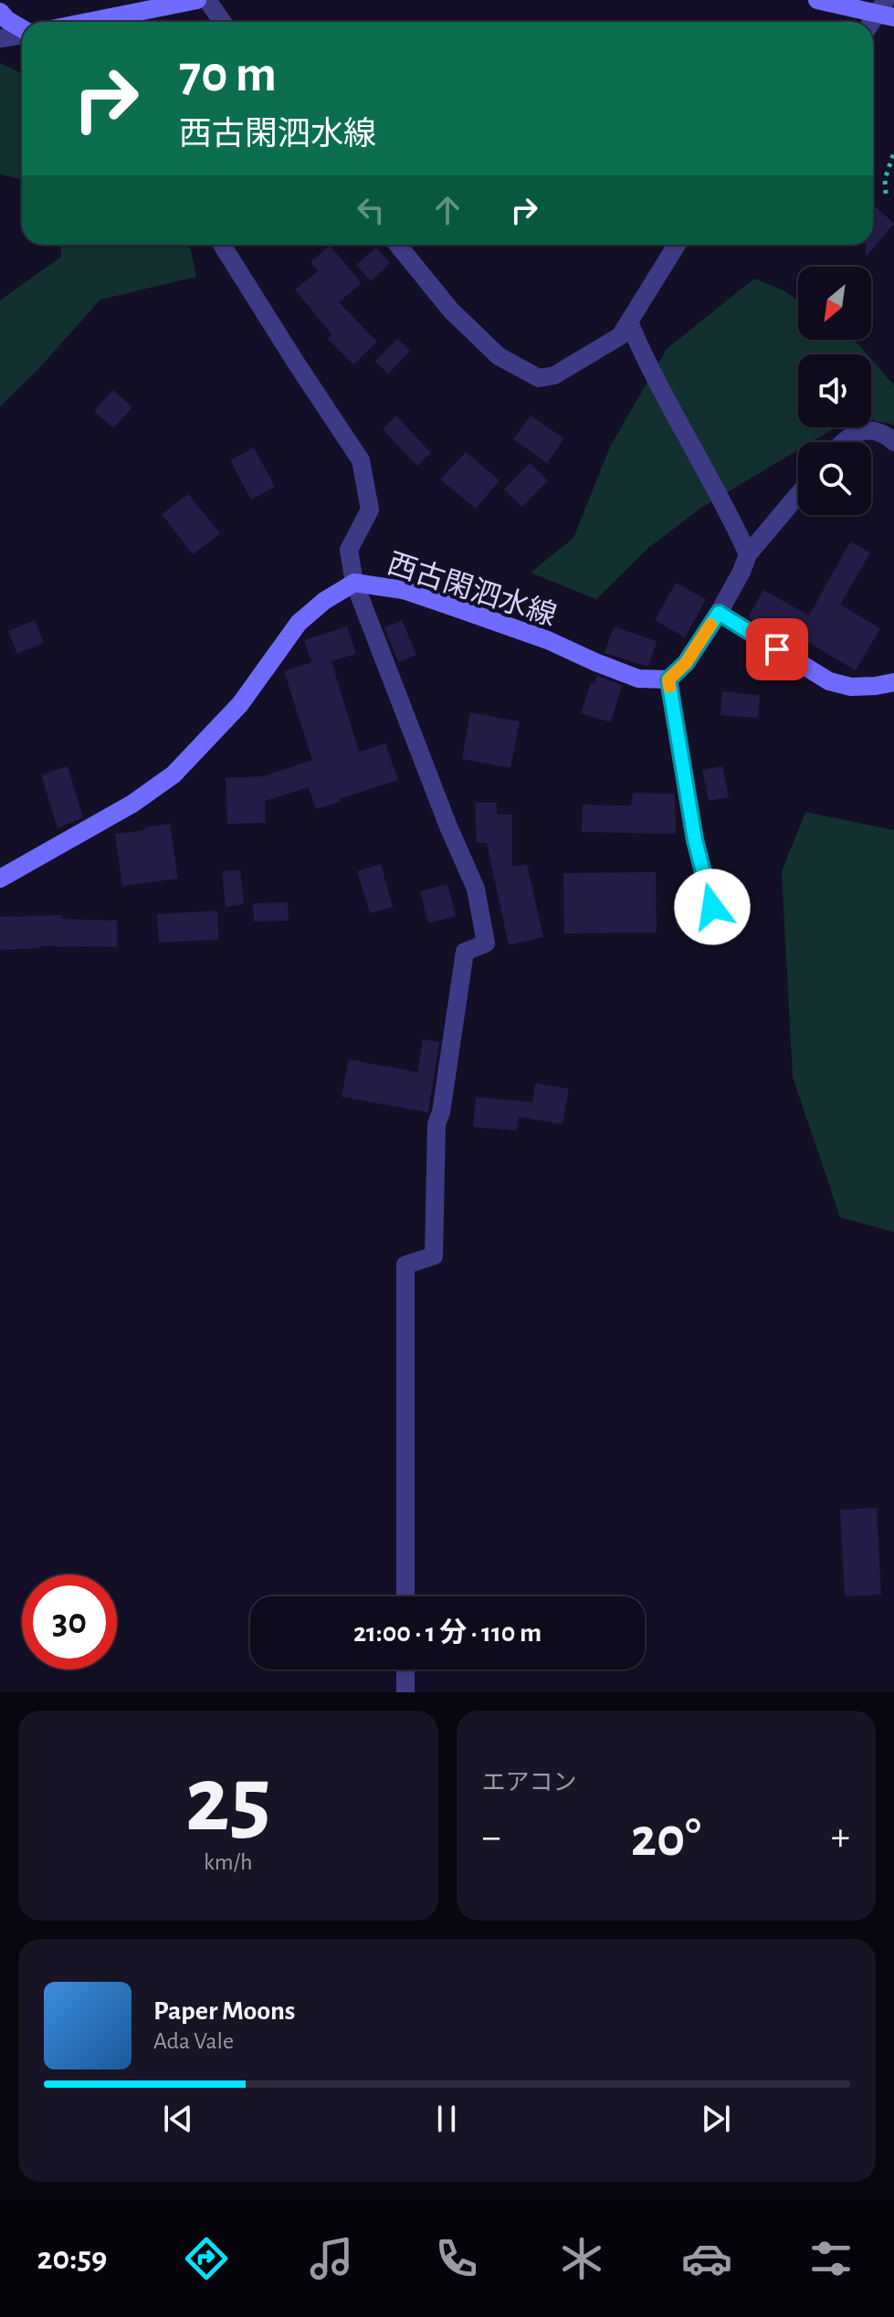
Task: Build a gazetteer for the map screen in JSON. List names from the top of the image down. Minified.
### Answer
{"streets":{"main road":["西古閑泗水線"]},"north":"bottom left","page":{"turn":["70 m","西古閑泗水線"],"limit":"30","trip":"21:00 · 1 分 · 110 m","tile":[["25","km/h"],"エアコン"],"heat":["−","20°","+"],"song":["Paper Moons","Ada Vale"],"tabs":"20:59"}}
